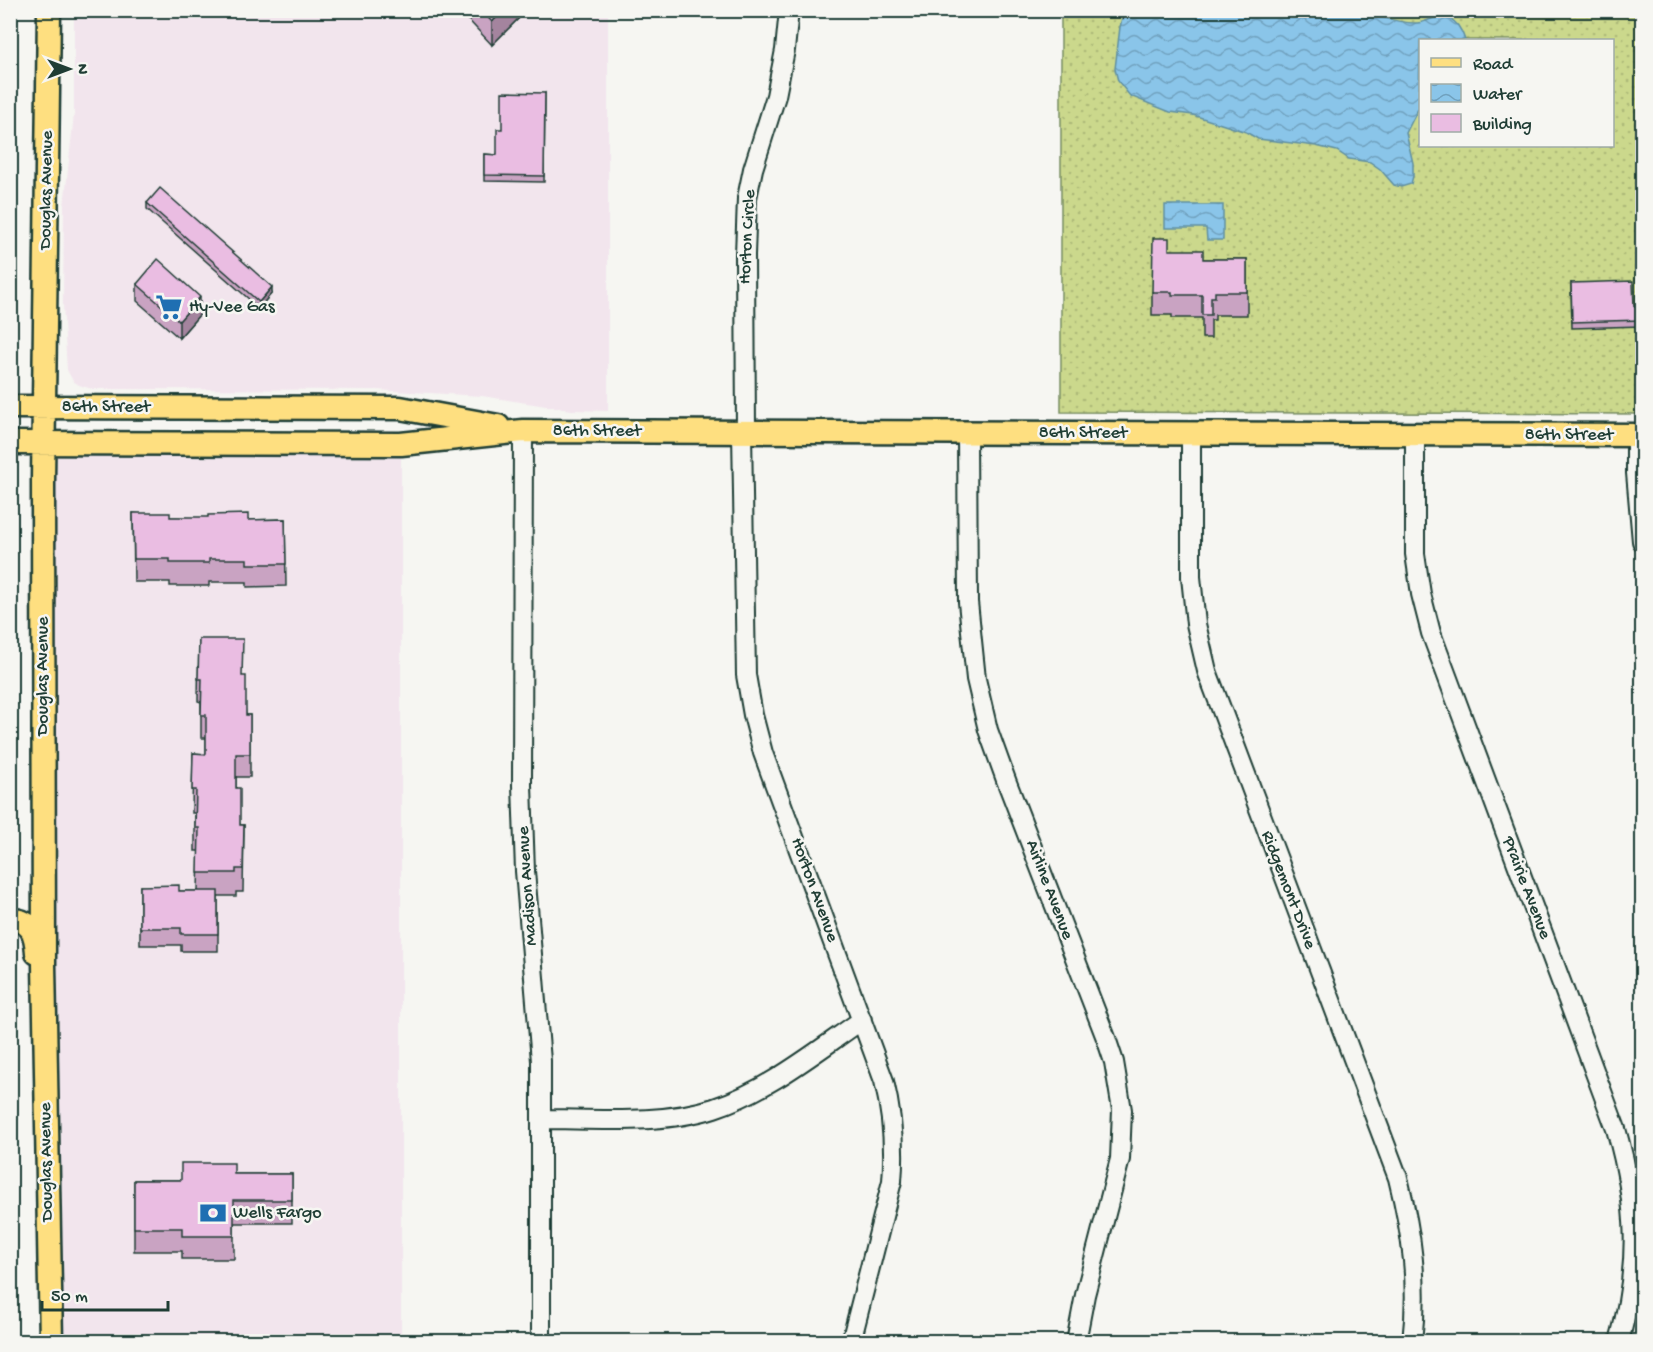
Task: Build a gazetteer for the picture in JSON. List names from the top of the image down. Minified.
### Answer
{"streets":{"main road":["Douglas Avenue","86th Street"],"street":["Horton Circle","Madison Avenue","Prairie Avenue","Horton Avenue","Airline Avenue","Ridgemont Drive"]},"crossings":[["Douglas Avenue","86th Street"],["Horton Circle","86th Street"],["Horton Circle","Horton Avenue"],["86th Street","Madison Avenue"],["86th Street","Prairie Avenue"],["86th Street","Horton Avenue"],["86th Street","Airline Avenue"],["86th Street","Ridgemont Drive"]],"places":{"supermarket":["Hy-Vee Gas"],"bank":["Wells Fargo"]},"legend":["Road","Water","Building"],"scale_bar":"50 m","north":"right"}
